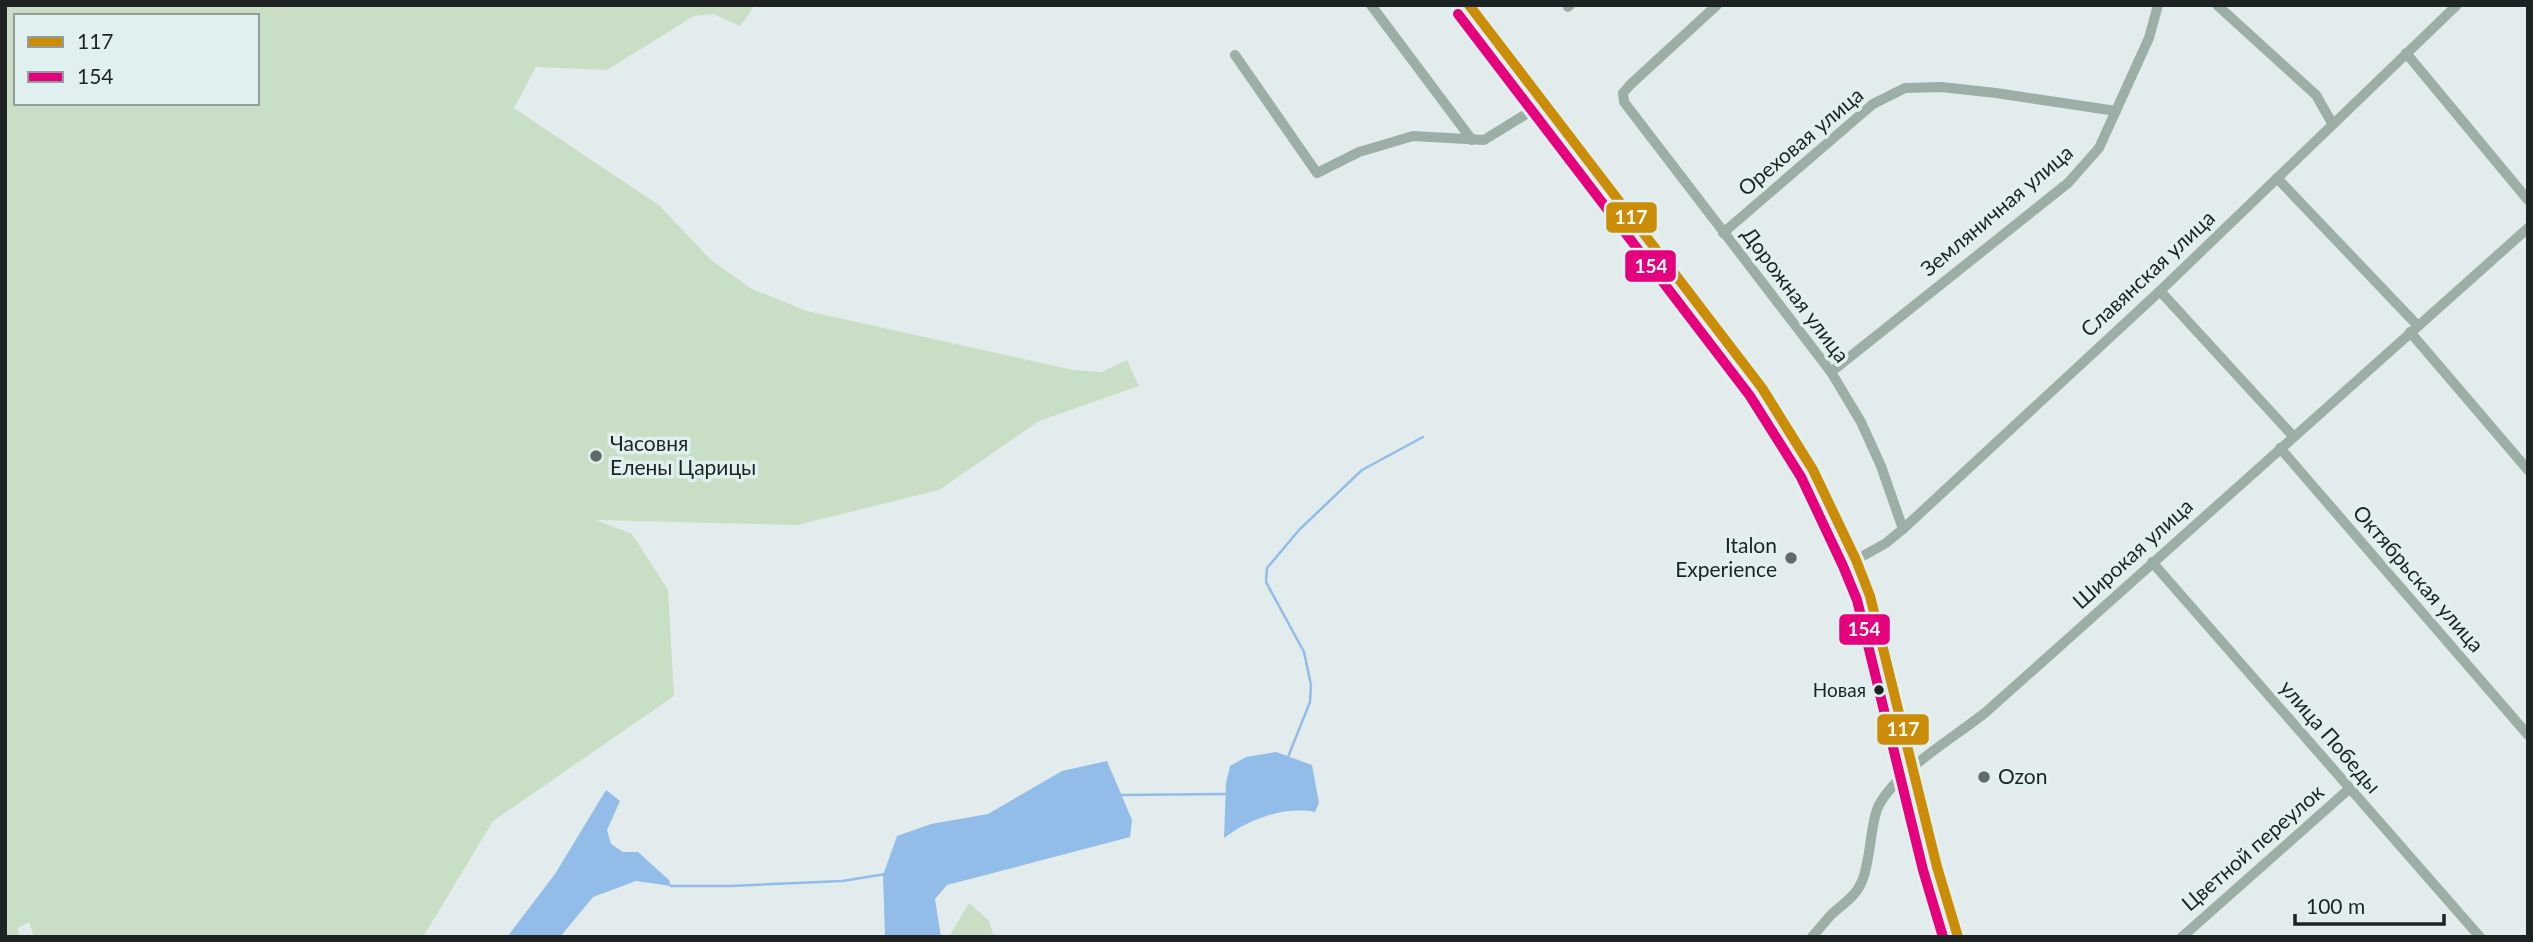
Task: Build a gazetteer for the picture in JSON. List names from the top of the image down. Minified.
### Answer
{"streets":{"street":["Ореховая улица","Земляничная улица","Славянская улица","Дорожная улица","Широкая улица","Октябрьская улица","улица Победы","Цветной переулок"]},"crossings":[["Ореховая улица","Земляничная улица"],["Ореховая улица","Дорожная улица"],["Земляничная улица","Дорожная улица"],["Славянская улица","Дорожная улица"],["Широкая улица","Октябрьская улица"],["Широкая улица","улица Победы"],["улица Победы","Цветной переулок"]],"places":["Часовня Елены Царицы","Italon Experience","Новая","Ozon"],"lines":["transit line 117","transit line 154"],"legend":["117","154"],"scale_bar":"100 m"}
